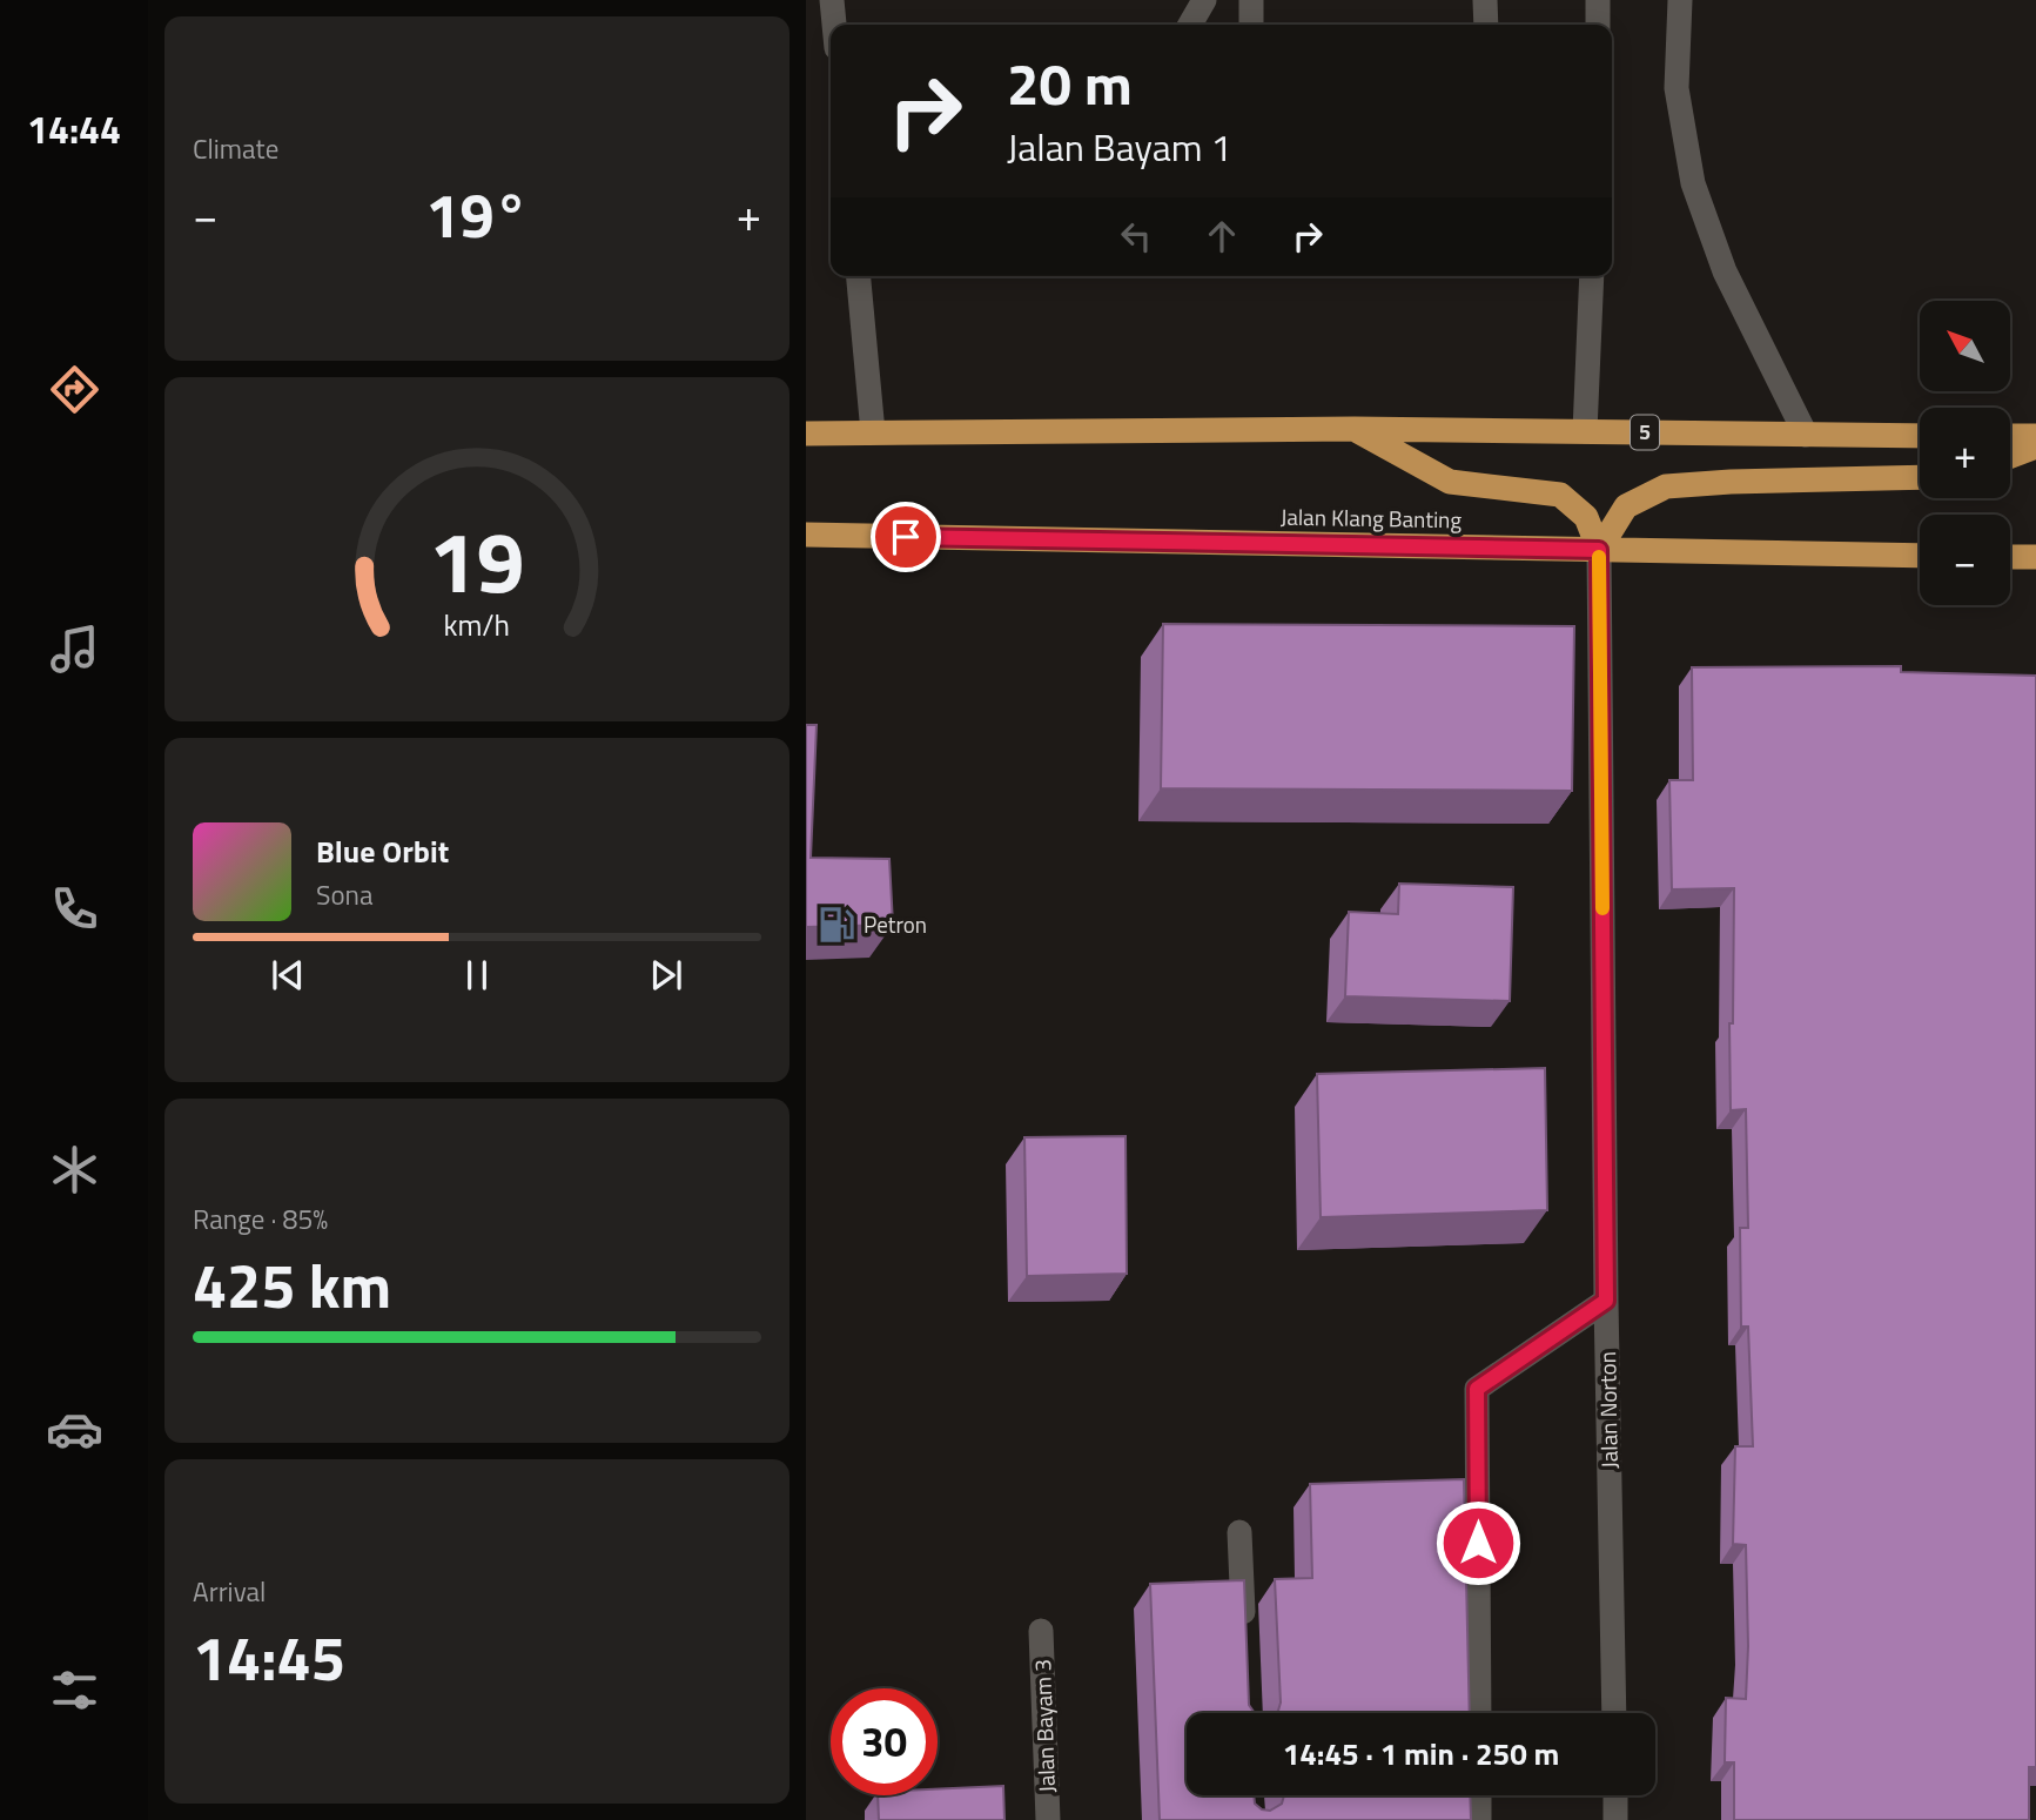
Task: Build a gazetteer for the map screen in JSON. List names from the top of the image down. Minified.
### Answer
{"streets":{"highway":["5","Jalan Klang Banting"],"street":["Jalan Norton","Jalan Bayam 3"]},"crossings":[["Jalan Klang Banting","Jalan Norton"]],"places":{"fuel station":["Petron"]},"north":"top left","page":{"tabs":"14:44","tile":["Climate",["Range · 85%","425 km"],["Arrival","14:45"]],"turn":["20 m","Jalan Bayam 1"],"heat":["−","19°","+"],"map_buttons":["+","−"],"song":["Blue Orbit","Sona"],"limit":"30","trip":"14:45 · 1 min · 250 m","gauge":["19","km/h"]}}
